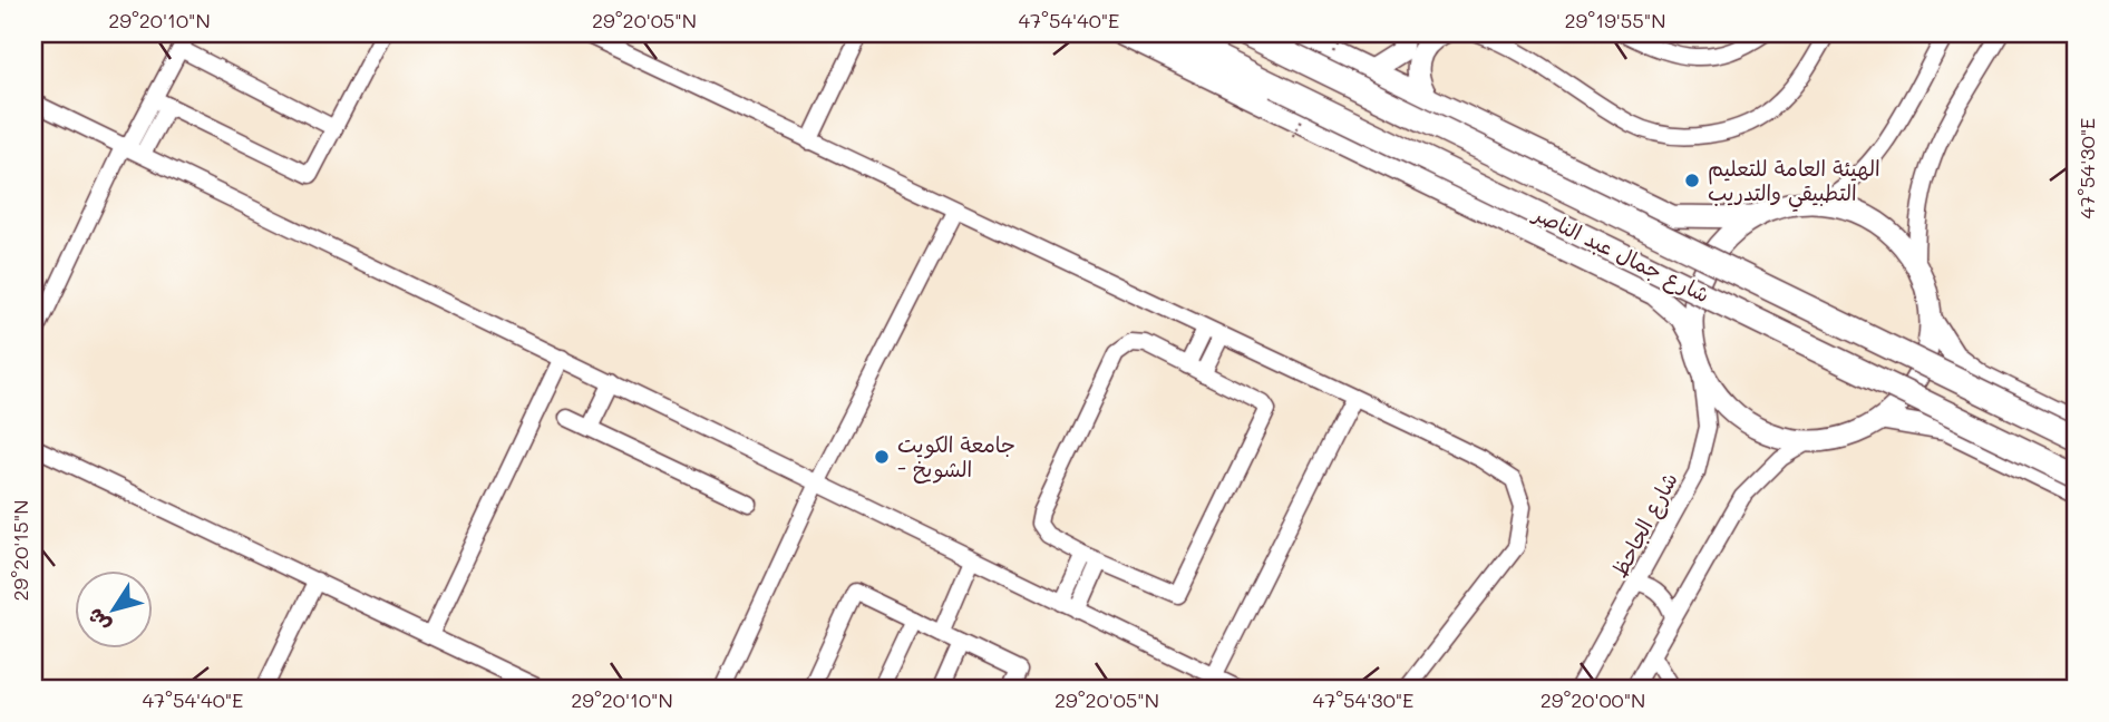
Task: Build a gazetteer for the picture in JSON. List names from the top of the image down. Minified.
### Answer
{"streets":{"highway":["شارع جمال عبد الناصر"],"street":["شارع الجاحظ"]},"places":["الهيئة العامة للتعليم التطبيقي والتدريب","جامعة الكويت - الشويخ"],"north":"bottom left","coordinates":["29°20'10\"N","29°20'05\"N","47°54'40\"E","29°19'55\"N","47°54'30\"E","29°20'15\"N","29°20'00\"N"]}
